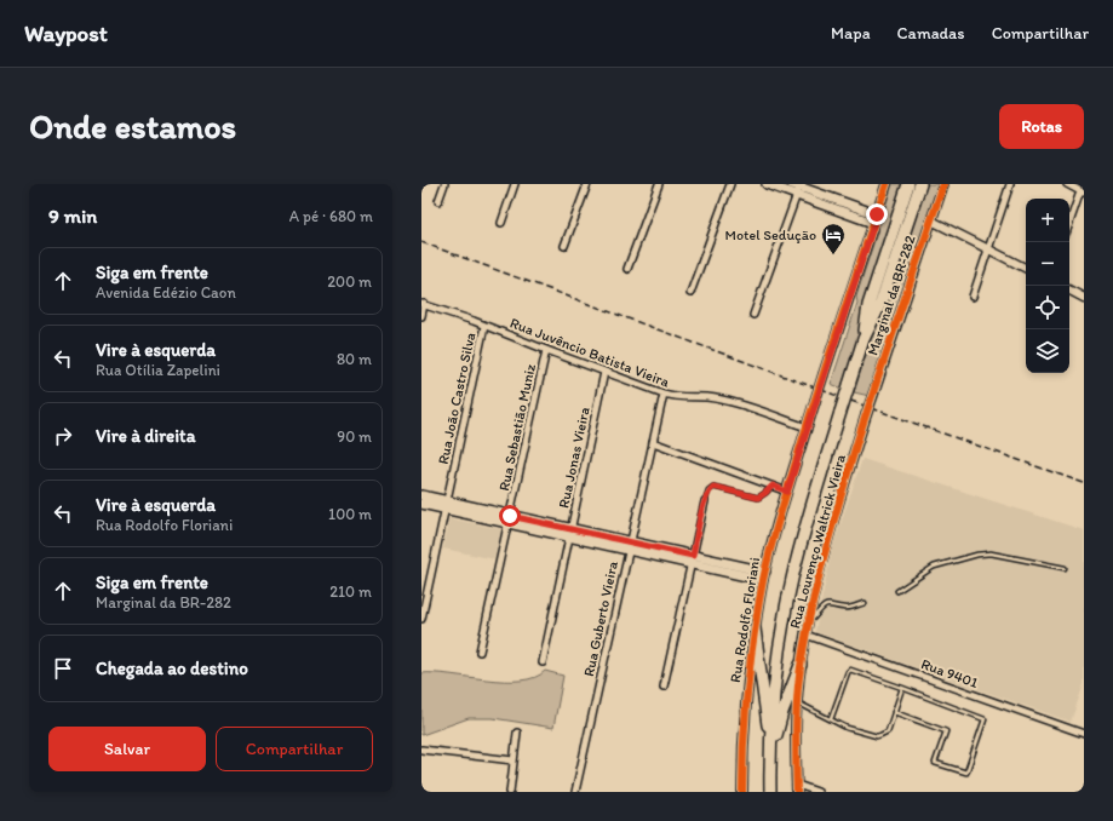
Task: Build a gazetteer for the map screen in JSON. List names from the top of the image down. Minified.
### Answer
{"streets":{"main road":["Marginal da BR-282","Rua Lourenço Waltrick Vieira","Rua Rodolfo Floriani"],"street":["Rua Juvêncio Batista Vieira","Rua João Castro Silva","Rua Sebastião Muniz","Rua Jonas Vieira","Rua Guberto Vieira","Rua 9401"]},"crossings":[["Marginal da BR-282","Rua Lourenço Waltrick Vieira"],["Rua Juvêncio Batista Vieira","Rua João Castro Silva"],["Rua Juvêncio Batista Vieira","Rua Sebastião Muniz"],["Rua Juvêncio Batista Vieira","Rua Jonas Vieira"],["Rua Juvêncio Batista Vieira","Rua Guberto Vieira"],["Rua Juvêncio Batista Vieira","Rua Rodolfo Floriani"],["Rua Lourenço Waltrick Vieira","Rua 9401"]],"places":{"hotel":["Motel Sedução"]},"page":{"header":"Waypost","nav":["Mapa","Camadas","Compartilhar"],"buttons":["Rotas",["Salvar","Compartilhar"]],"title":"Onde estamos","heading":["9 min","A pé · 680 m"],"map_buttons":["+","−"],"list":[["Siga em frente","Avenida Edézio Caon","200 m"],["Vire à esquerda","Rua Otília Zapelini","80 m"],["Vire à direita","90 m"],["Vire à esquerda","Rua Rodolfo Floriani","100 m"],["Siga em frente","Marginal da BR-282","210 m"],"Chegada ao destino"]}}
